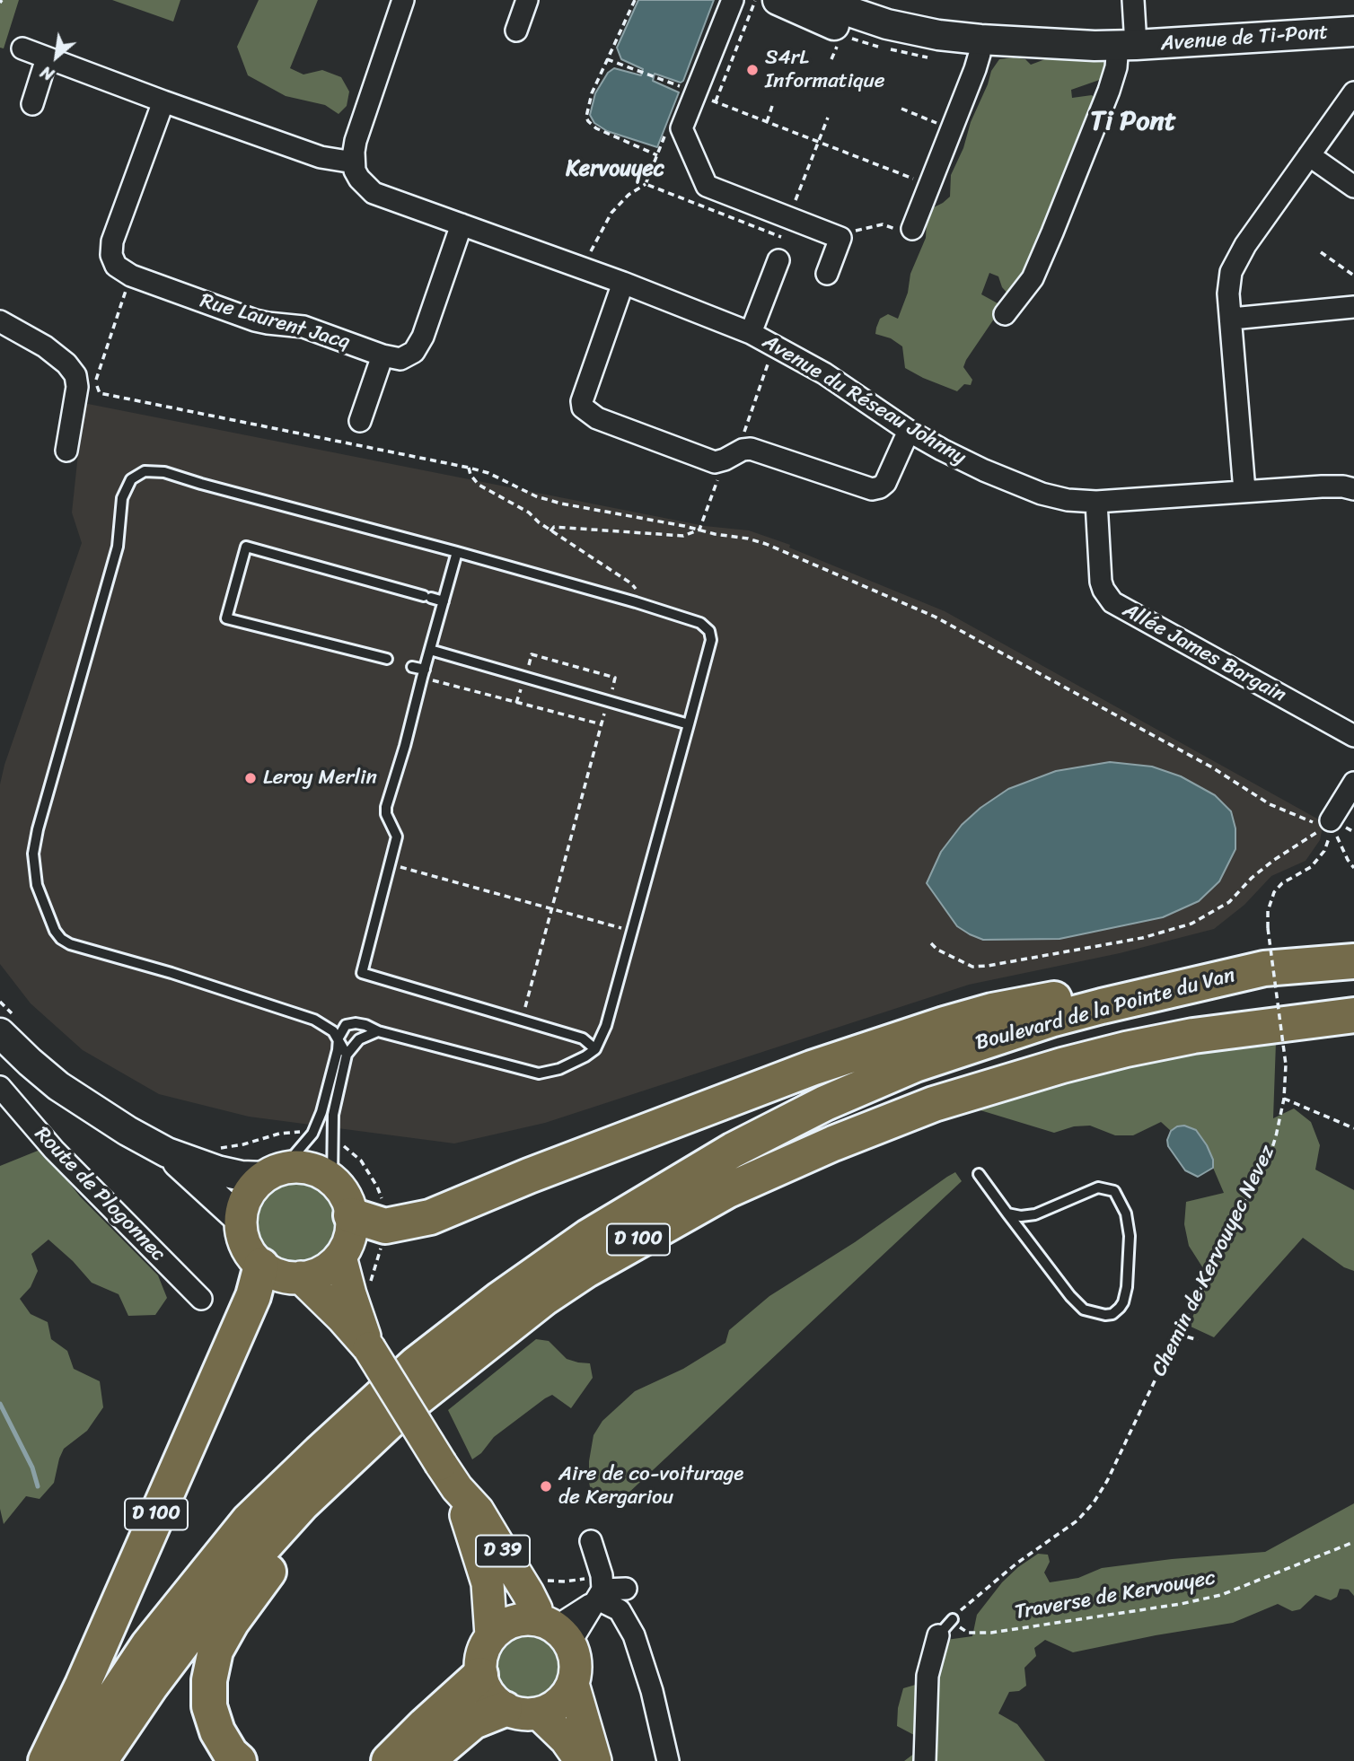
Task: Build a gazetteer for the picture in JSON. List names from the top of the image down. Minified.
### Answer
{"streets":{"highway":["Boulevard de la Pointe du Van","D 100"],"main road":["D 39"],"street":["Avenue de Ti-Pont","Rue Laurent Jacq","Avenue du Réseau Johnny","Allée James Bargain","Route de Plogonnec"],"path":["Chemin de Kervouyec Nevez","Traverse de Kervouyec"]},"crossings":[["Rue Laurent Jacq","Avenue du Réseau Johnny"],["Avenue du Réseau Johnny","Allée James Bargain"],["Boulevard de la Pointe du Van","D 100"],["D 100","D 39"],["Chemin de Kervouyec Nevez","Traverse de Kervouyec"]],"districts":["Ti Pont","Kervouyec"],"places":["S4rL Informatique","Leroy Merlin","Aire de co-voiturage de Kergariou"],"north":"bottom left"}
